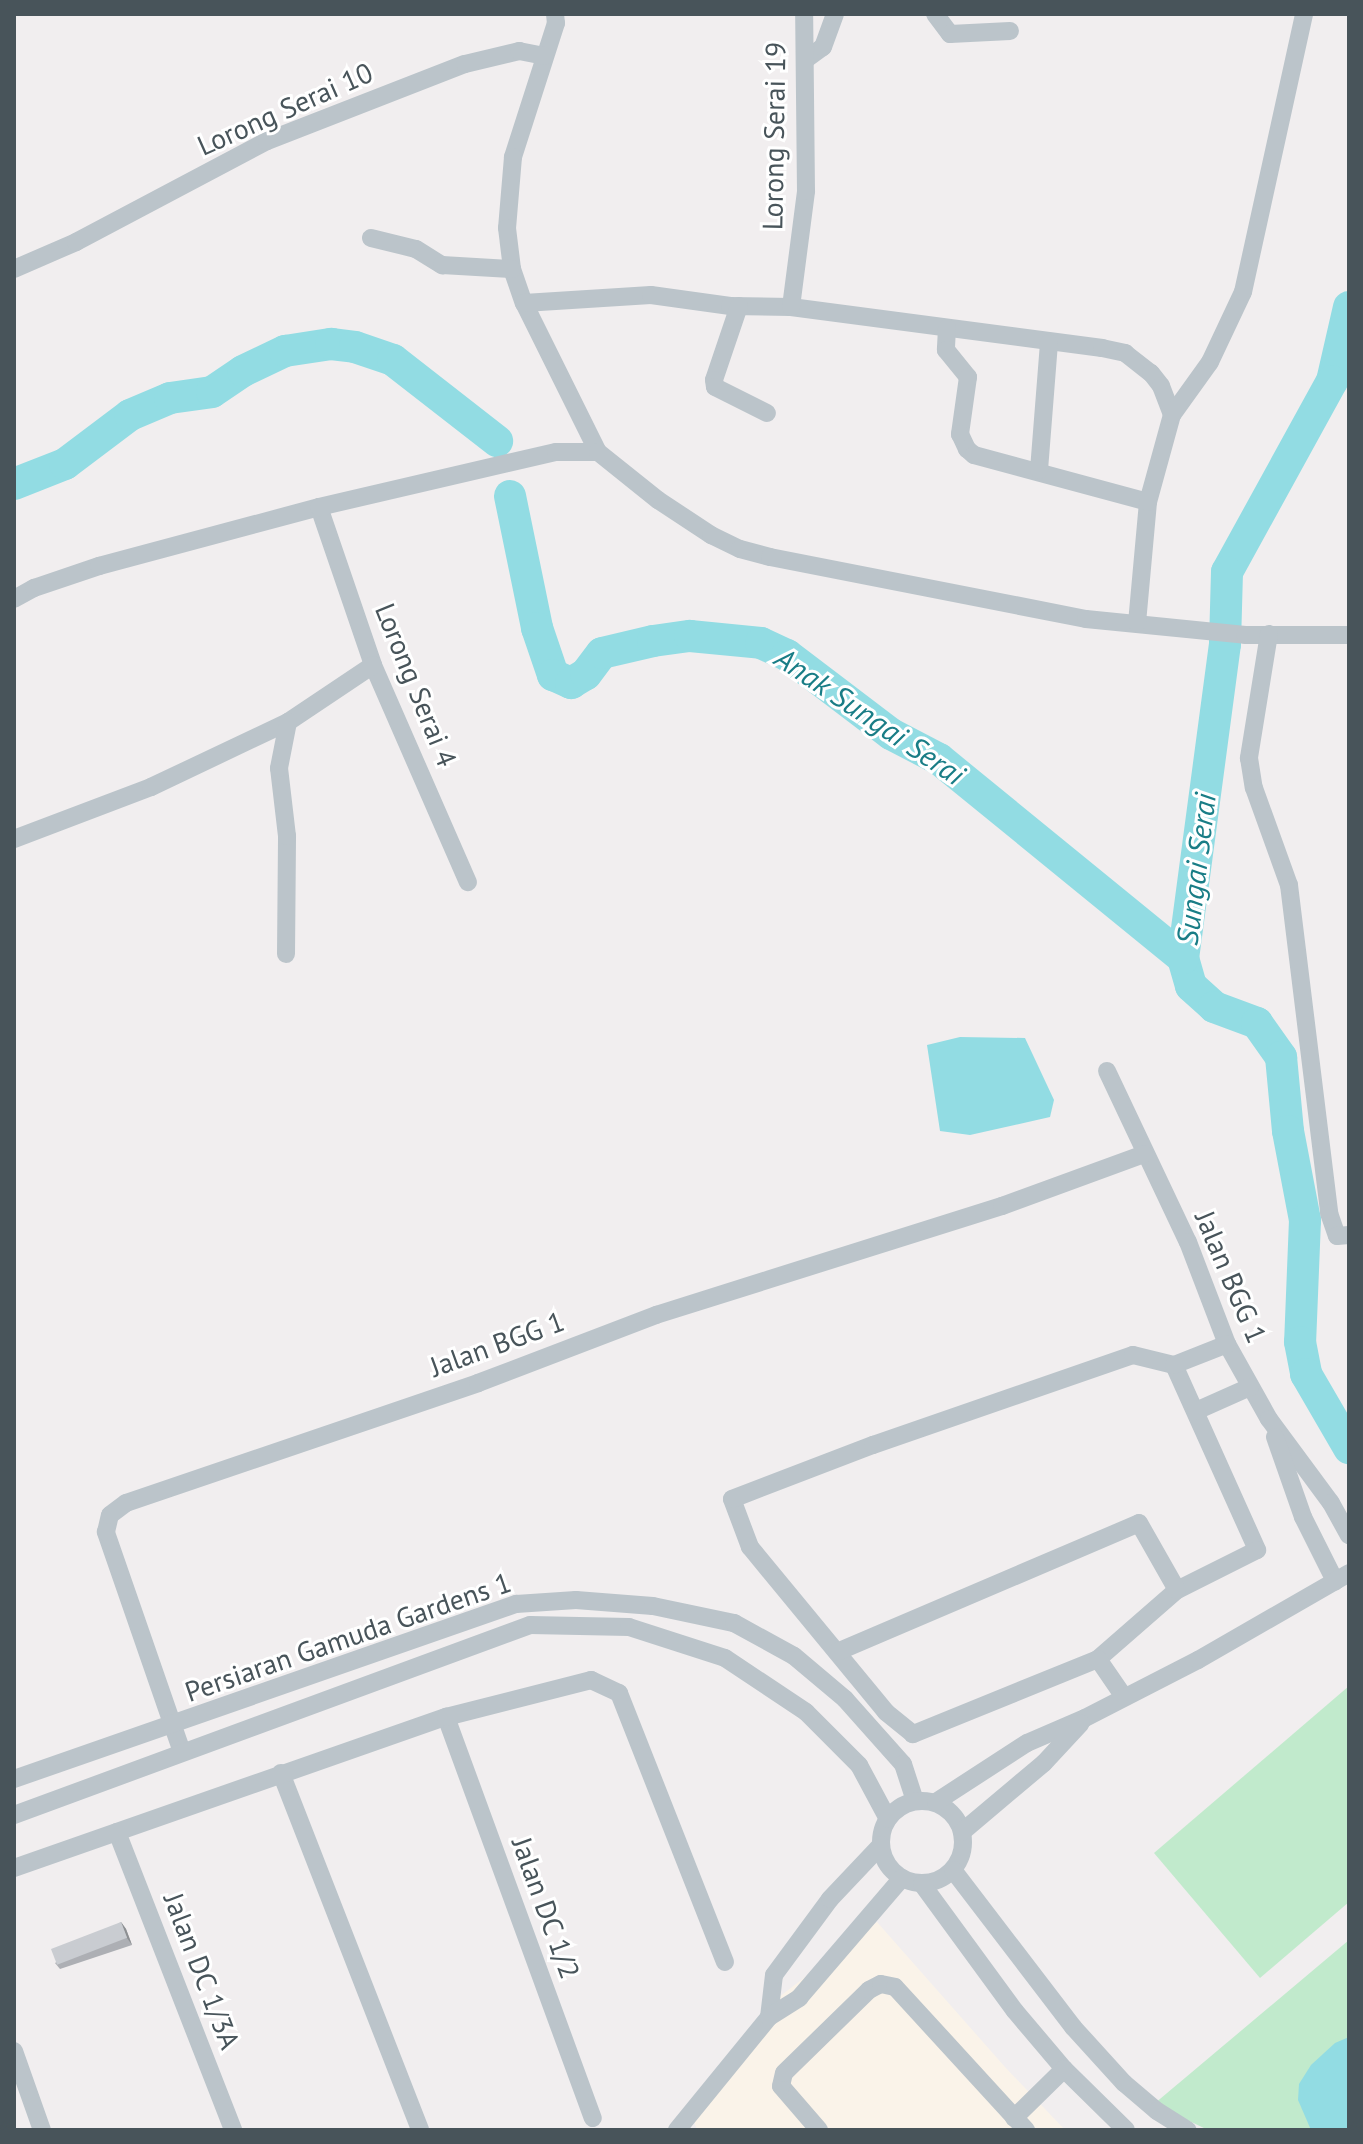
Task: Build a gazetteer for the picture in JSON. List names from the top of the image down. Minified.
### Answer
{"streets":{"street":["Lorong Serai 10","Lorong Serai 19","Lorong Serai 4","Jalan BGG 1","Persiaran Gamuda Gardens 1","Jalan DC 1/2","Jalan DC 1/3A"]},"crossings":[["Jalan BGG 1","Persiaran Gamuda Gardens 1"]],"water":["Anak Sungai Serai","Sungai Serai"]}
